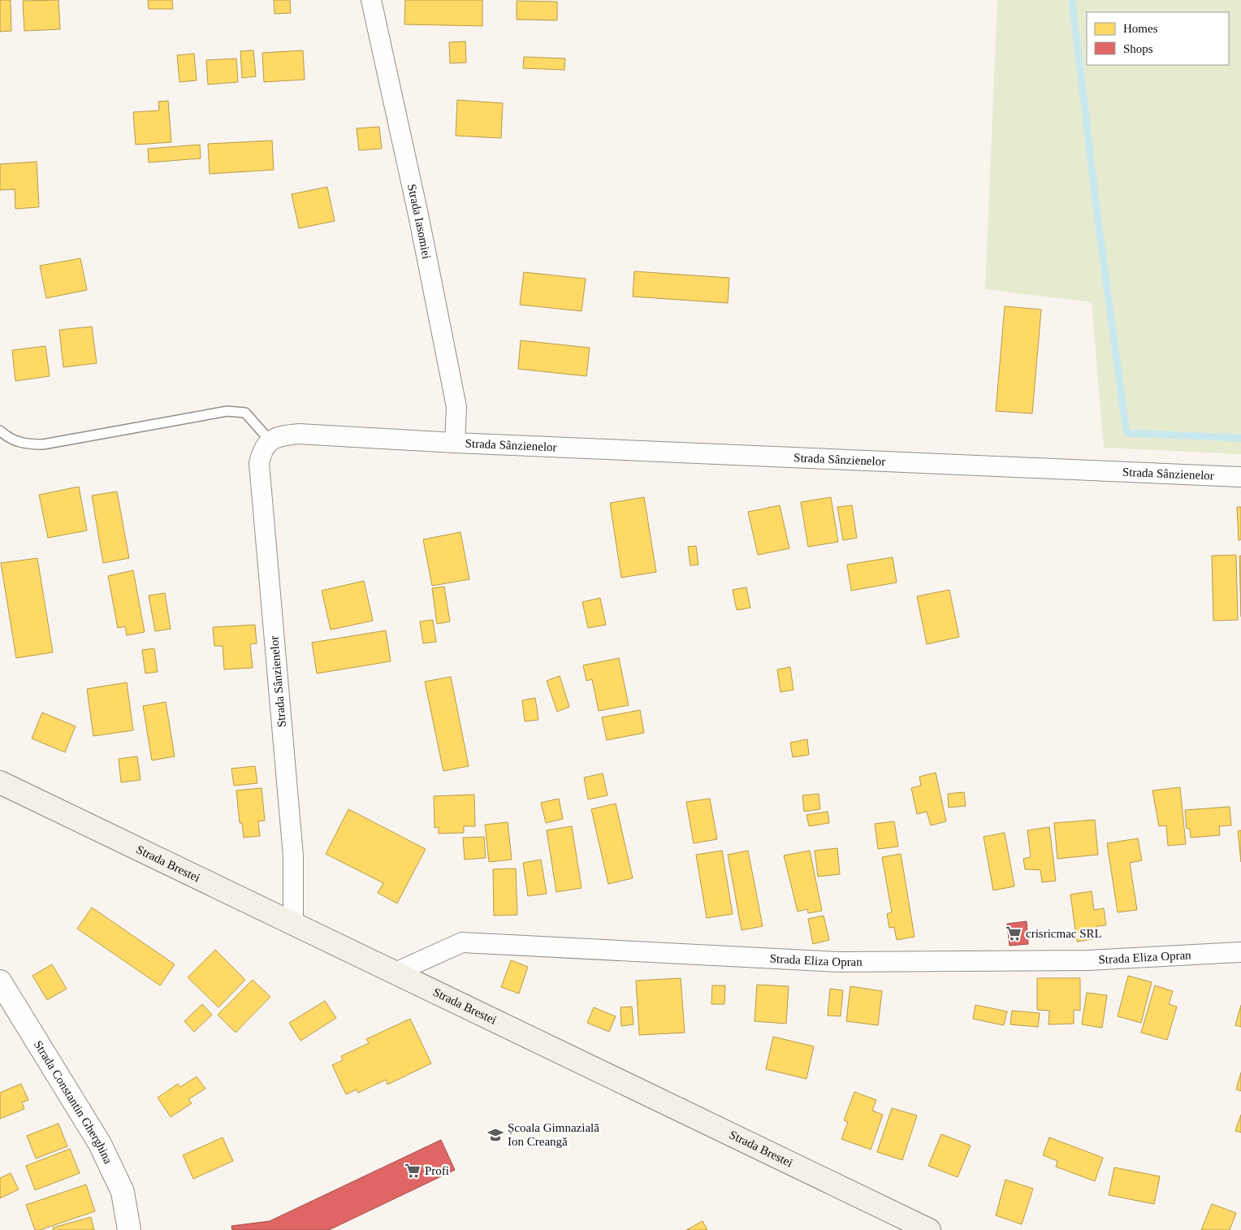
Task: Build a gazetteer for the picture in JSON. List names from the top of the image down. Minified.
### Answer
{"streets":{"main road":["Strada Brestei"],"street":["Strada Iasomiei","Strada Sânzienelor","Strada Eliza Opran","Strada Constantin Gherghina"]},"crossings":[["Strada Iasomiei","Strada Sânzienelor"],["Strada Sânzienelor","Strada Brestei"],["Strada Brestei","Strada Eliza Opran"]],"places":{"supermarket":["crisricmac SRL","Profi"],"school or university":["Școala Gimnazială Ion Creangă"]},"legend":["Homes","Shops"]}
